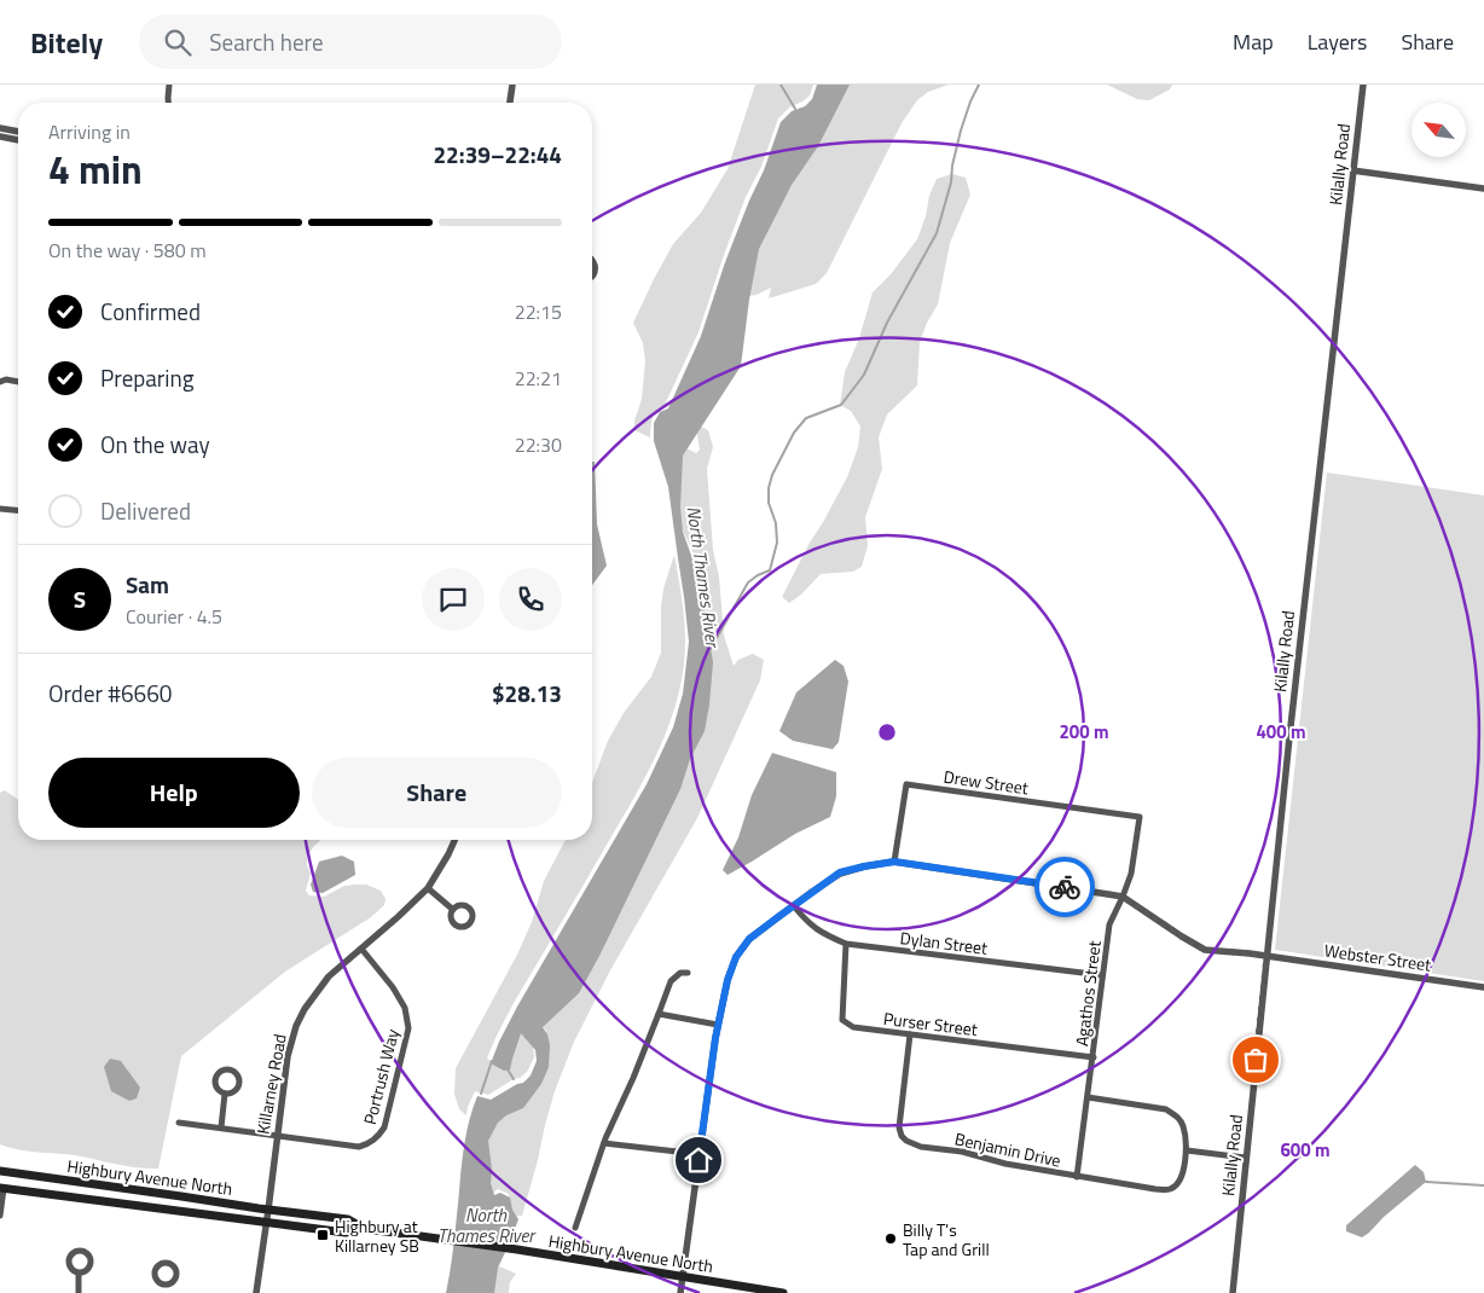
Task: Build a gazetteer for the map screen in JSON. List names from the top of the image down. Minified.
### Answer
{"streets":{"main road":["Highbury Avenue North"],"street":["Kilally Road","Drew Street","Dylan Street","Webster Street","Agathos Street","Purser Street","Portrush Way","Killarney Road","Benjamin Drive"]},"crossings":[["Kilally Road","Webster Street"],["Drew Street","Agathos Street"],["Dylan Street","Agathos Street"],["Dylan Street","Purser Street"],["Webster Street","Agathos Street"],["Agathos Street","Purser Street"],["Agathos Street","Benjamin Drive"],["Purser Street","Benjamin Drive"],["Portrush Way","Killarney Road"],["Killarney Road","Highbury Avenue North"]],"water":["North Thames River"],"places":{"transit":["Highbury at Killarney SB"],"other":["Billy T's Tap and Grill"]},"north":"top left","page":{"header":"Bitely","search":"Search here","nav":["Map","Layers","Share"],"heading":["4 min","Arriving in","22:39–22:44"],"panel":["Sam","Courier · 4.5","Order #6660","$28.13"],"bar":"On the way · 580 m","list":[["Confirmed","22:15"],["Preparing","22:21"],["On the way","22:30"],"Delivered"],"round":"S","buttons":["Help","Share"]},"rings":["200 m","400 m","600 m"]}
